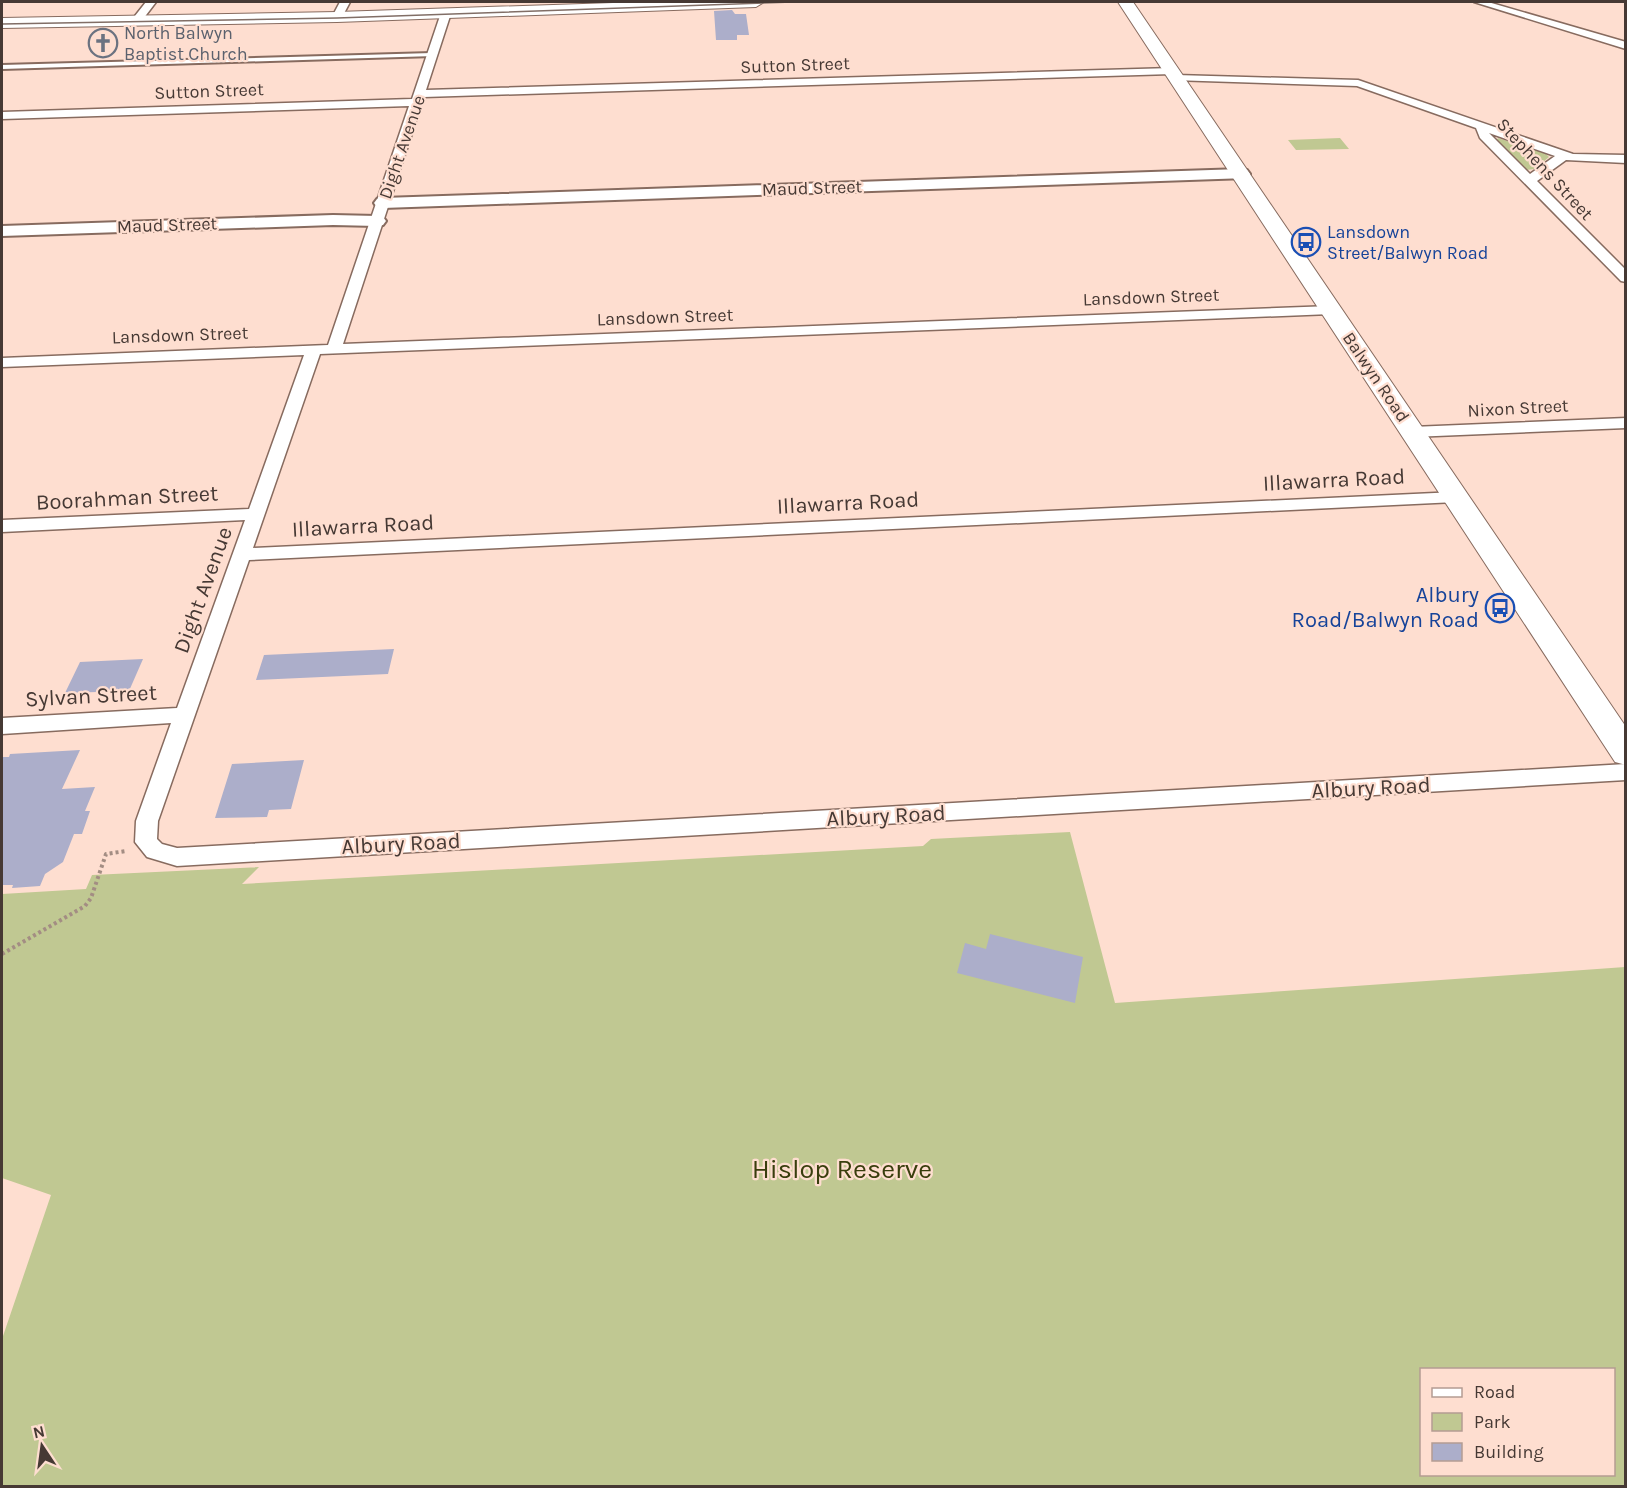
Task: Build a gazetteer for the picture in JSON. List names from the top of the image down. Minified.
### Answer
{"streets":{"main road":["Balwyn Road"],"street":["Sutton Street","Dight Avenue","Stephens Street","Maud Street","Lansdown Street","Nixon Street","Illawarra Road","Boorahman Street","Sylvan Street","Albury Road"]},"crossings":[["Sutton Street","Dight Avenue"],["Sutton Street","Stephens Street"],["Sutton Street","Balwyn Road"],["Dight Avenue","Maud Street"],["Dight Avenue","Lansdown Street"],["Dight Avenue","Illawarra Road"],["Dight Avenue","Boorahman Street"],["Dight Avenue","Sylvan Street"],["Dight Avenue","Albury Road"],["Stephens Street","Balwyn Road"],["Maud Street","Balwyn Road"],["Lansdown Street","Balwyn Road"],["Balwyn Road","Nixon Street"],["Balwyn Road","Illawarra Road"]],"parks":["Hislop Reserve"],"places":{"church":["North Balwyn Baptist Church"],"bus stop":["Lansdown Street/Balwyn Road","Albury Road/Balwyn Road"]},"legend":["Road","Park","Building"],"north":"top"}
